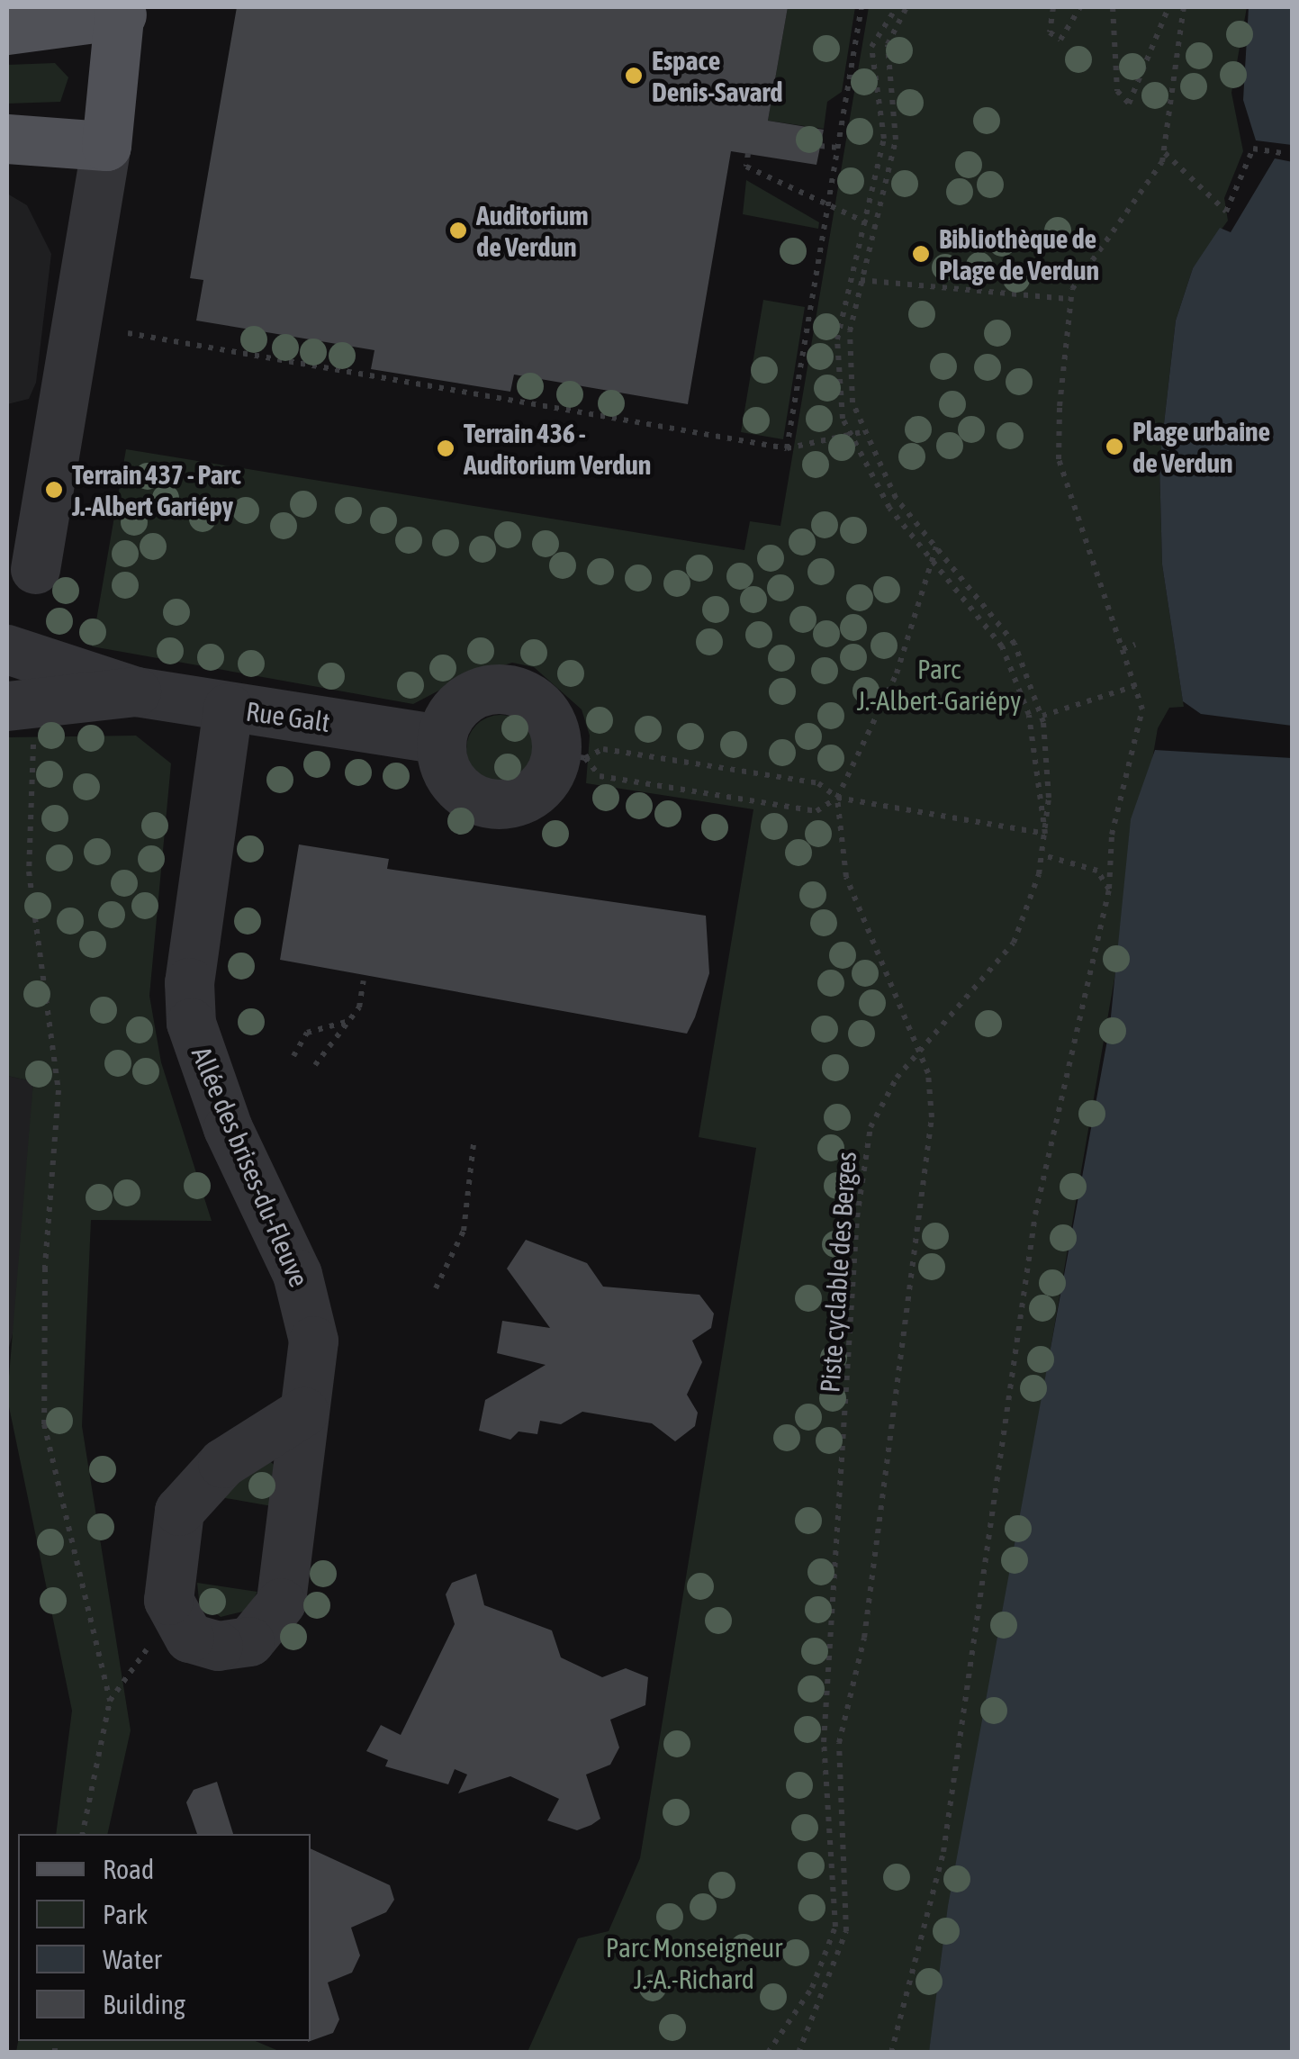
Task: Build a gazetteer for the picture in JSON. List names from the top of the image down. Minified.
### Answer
{"streets":{"street":["Rue Galt","Allée des brises-du-Fleuve"],"path":["Piste cyclable des Berges"]},"crossings":[["Rue Galt","Allée des brises-du-Fleuve"]],"parks":["Parc J.-Albert-Gariépy","Parc Monseigneur J.-A.-Richard"],"places":["Espace Denis-Savard","Auditorium de Verdun","Bibliothèque de Plage de Verdun","Plage urbaine de Verdun","Terrain 436 - Auditorium Verdun","Terrain 437 - Parc J.-Albert Gariépy"],"legend":["Road","Park","Water","Building"]}
